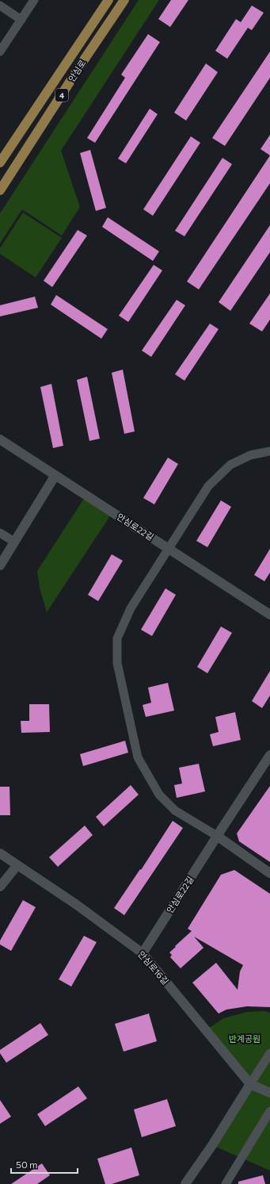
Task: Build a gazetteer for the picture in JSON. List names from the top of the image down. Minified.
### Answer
{"streets":{"main road":["안심로","4","안심로22길","안심로16길"]},"crossings":[["안심로22길","안심로16길"]],"parks":["반계공원"],"scale_bar":"50 m"}
